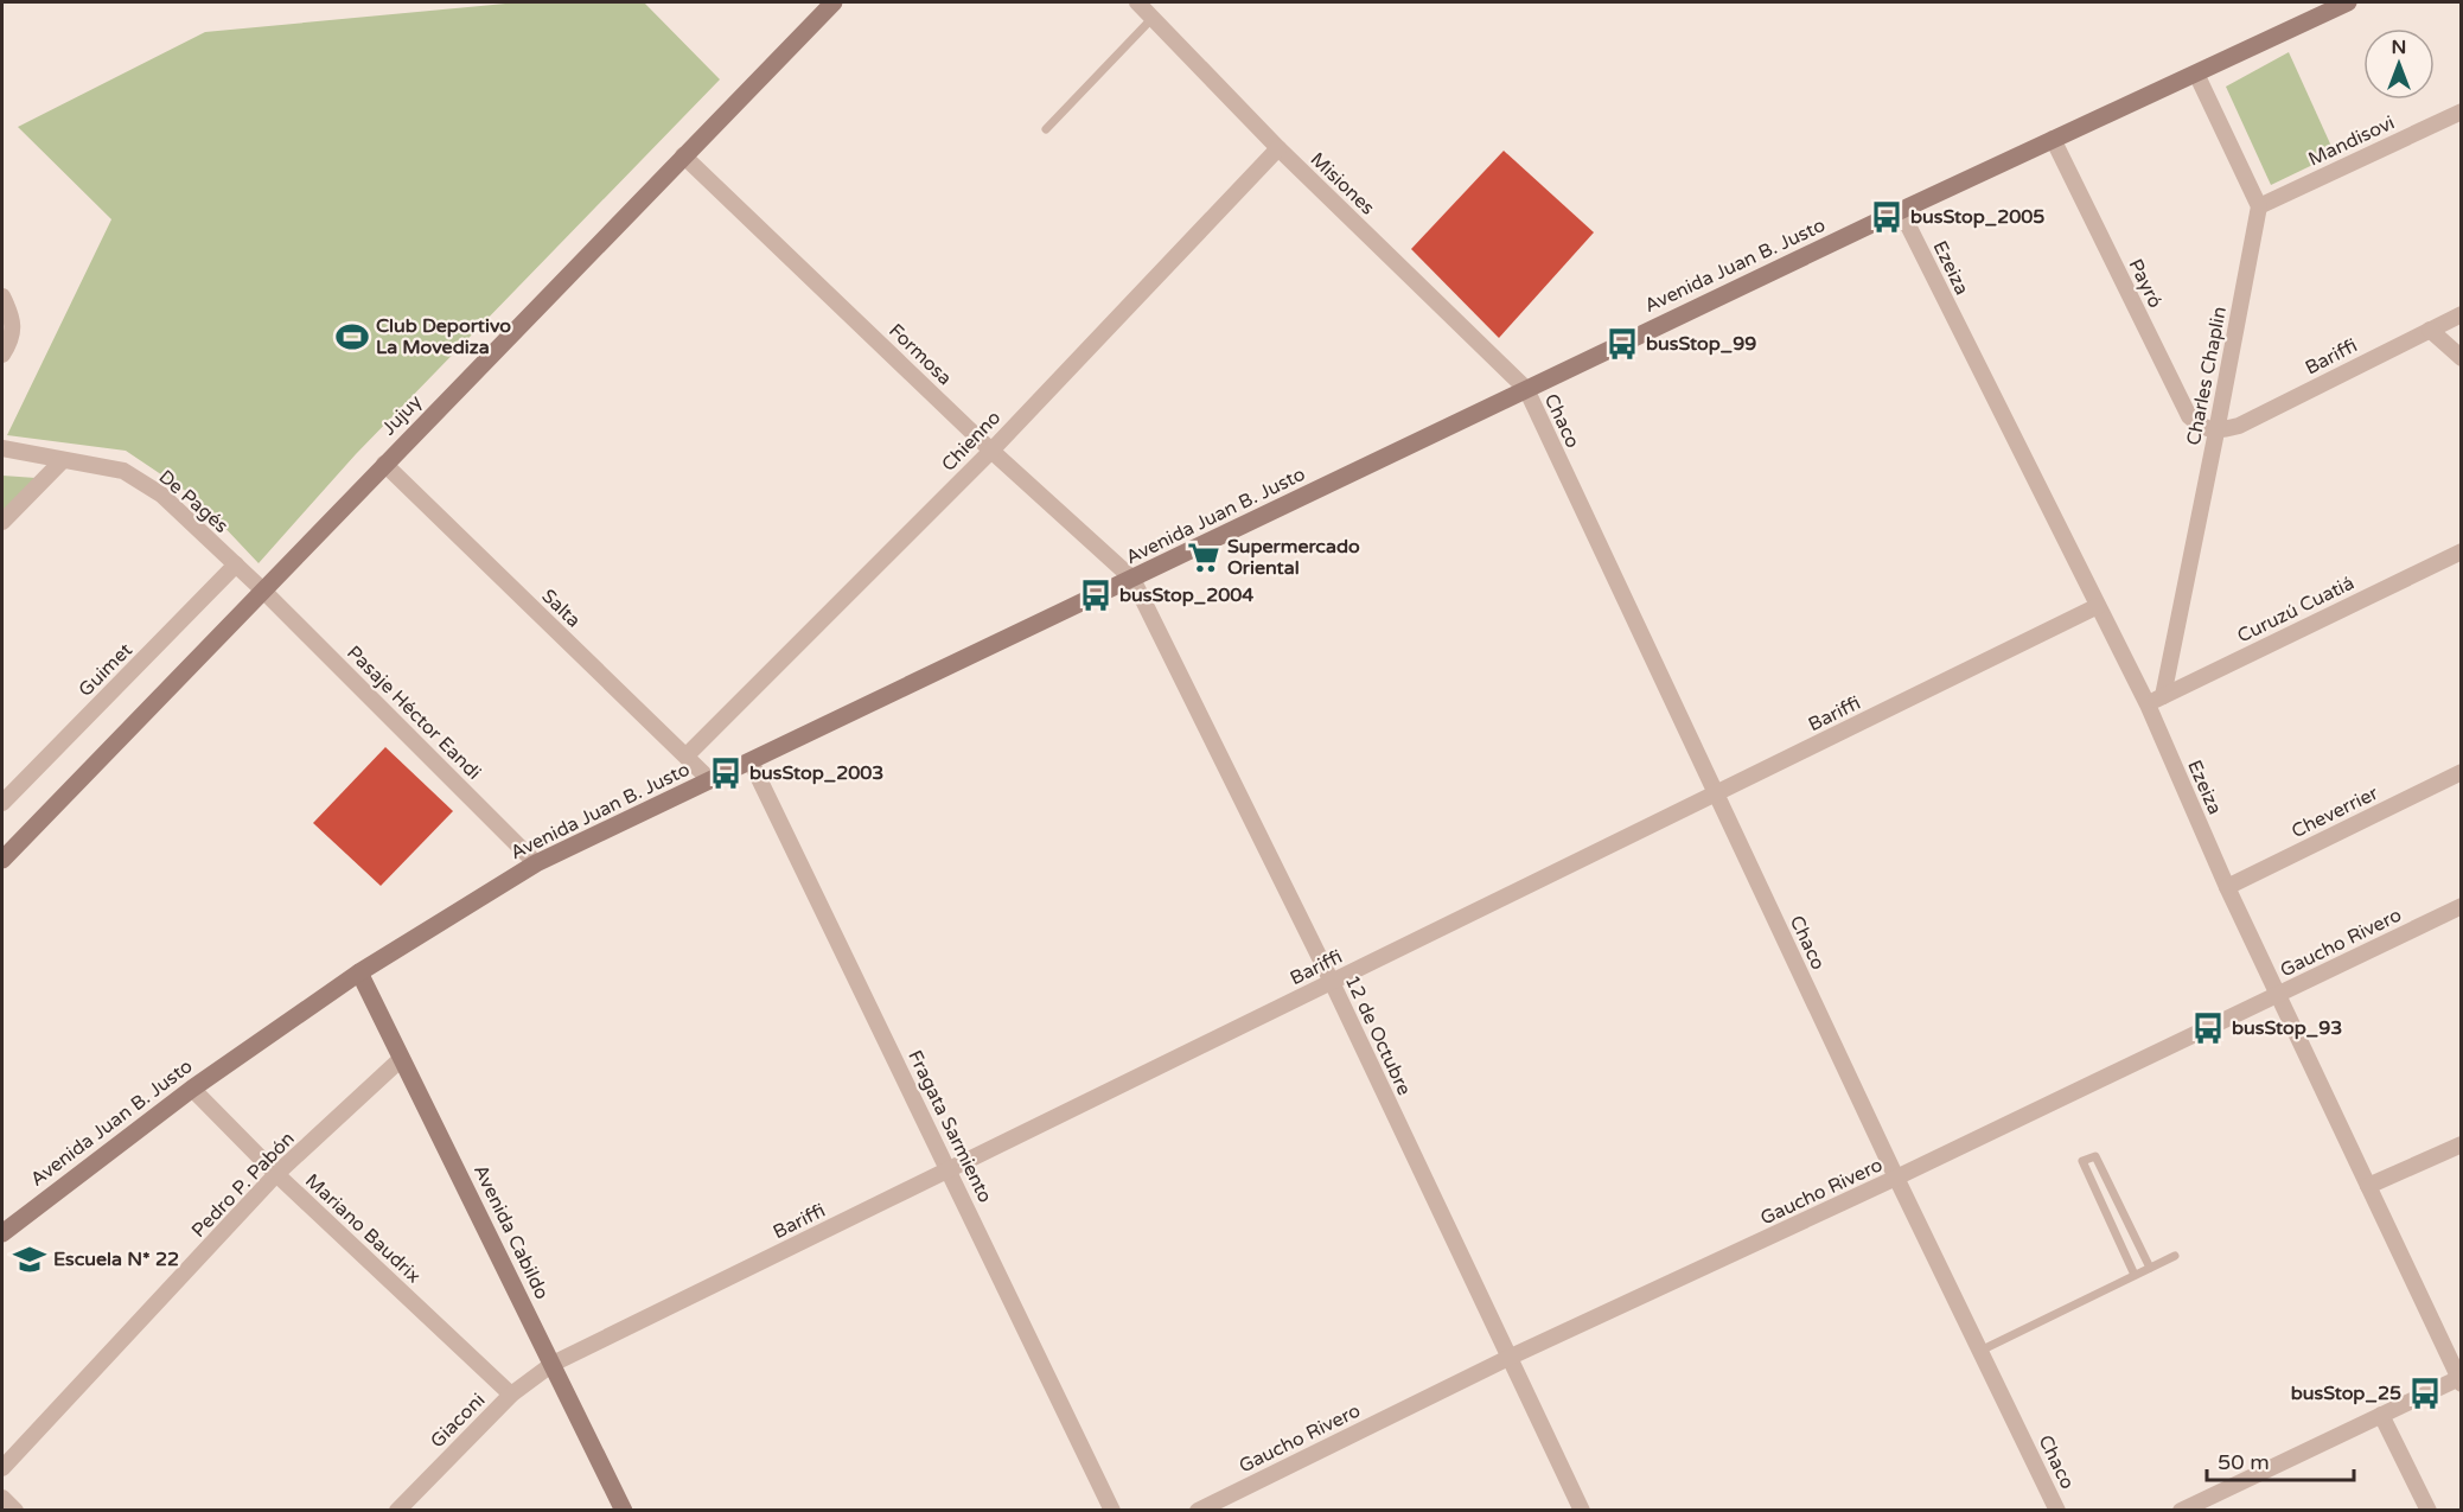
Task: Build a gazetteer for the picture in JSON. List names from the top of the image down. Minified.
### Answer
{"streets":{"main road":["Avenida Juan B. Justo","Jujuy","Avenida Cabildo"],"street":["Mandisovi","Misiones","Ezeiza","Payró","Formosa","Bariffi","Charles Chaplin","Chaco","Chienno","De Pagés","Salta","Curuzú Cuatiá","Guimet","Pasaje Héctor Eandi","Cheverrier","Gaucho Rivero","12 de Octubre","Fragata Sarmiento","Pedro P. Pabón","Mariano Baudrix","Giaconi"]},"crossings":[["Mandisovi","Charles Chaplin"],["Misiones","Avenida Juan B. Justo"],["Misiones","Chaco"],["Misiones","Chienno"],["Avenida Juan B. Justo","Ezeiza"],["Avenida Juan B. Justo","Payró"],["Avenida Juan B. Justo","Formosa"],["Avenida Juan B. Justo","Chaco"],["Avenida Juan B. Justo","Salta"],["Avenida Juan B. Justo","Pasaje Héctor Eandi"],["Avenida Juan B. Justo","12 de Octubre"],["Avenida Juan B. Justo","Fragata Sarmiento"],["Avenida Juan B. Justo","Mariano Baudrix"],["Avenida Juan B. Justo","Avenida Cabildo"],["Ezeiza","Bariffi"],["Ezeiza","Curuzú Cuatiá"],["Ezeiza","Cheverrier"],["Ezeiza","Gaucho Rivero"],["Payró","Bariffi"],["Payró","Charles Chaplin"],["Formosa","Jujuy"],["Formosa","Chienno"],["Formosa","12 de Octubre"],["Bariffi","Charles Chaplin"],["Bariffi","Chaco"],["Bariffi","12 de Octubre"],["Bariffi","Fragata Sarmiento"],["Bariffi","Avenida Cabildo"],["Bariffi","Giaconi"],["Charles Chaplin","Curuzú Cuatiá"],["Jujuy","De Pagés"],["Jujuy","Salta"],["Jujuy","Pasaje Héctor Eandi"],["Chaco","Gaucho Rivero"],["Chienno","Salta"],["De Pagés","Guimet"],["De Pagés","Pasaje Héctor Eandi"],["Gaucho Rivero","12 de Octubre"],["Pedro P. Pabón","Mariano Baudrix"],["Pedro P. Pabón","Avenida Cabildo"],["Mariano Baudrix","Giaconi"],["Avenida Cabildo","Giaconi"]],"places":{"bus stop":["busStop_2005","busStop_99","busStop_2004","busStop_2003","busStop_93","busStop_25"],"sports":["Club Deportivo La Movediza"],"supermarket":["Supermercado Oriental"],"school or university":["Escuela N* 22"]},"scale_bar":"50 m","north":"top"}
